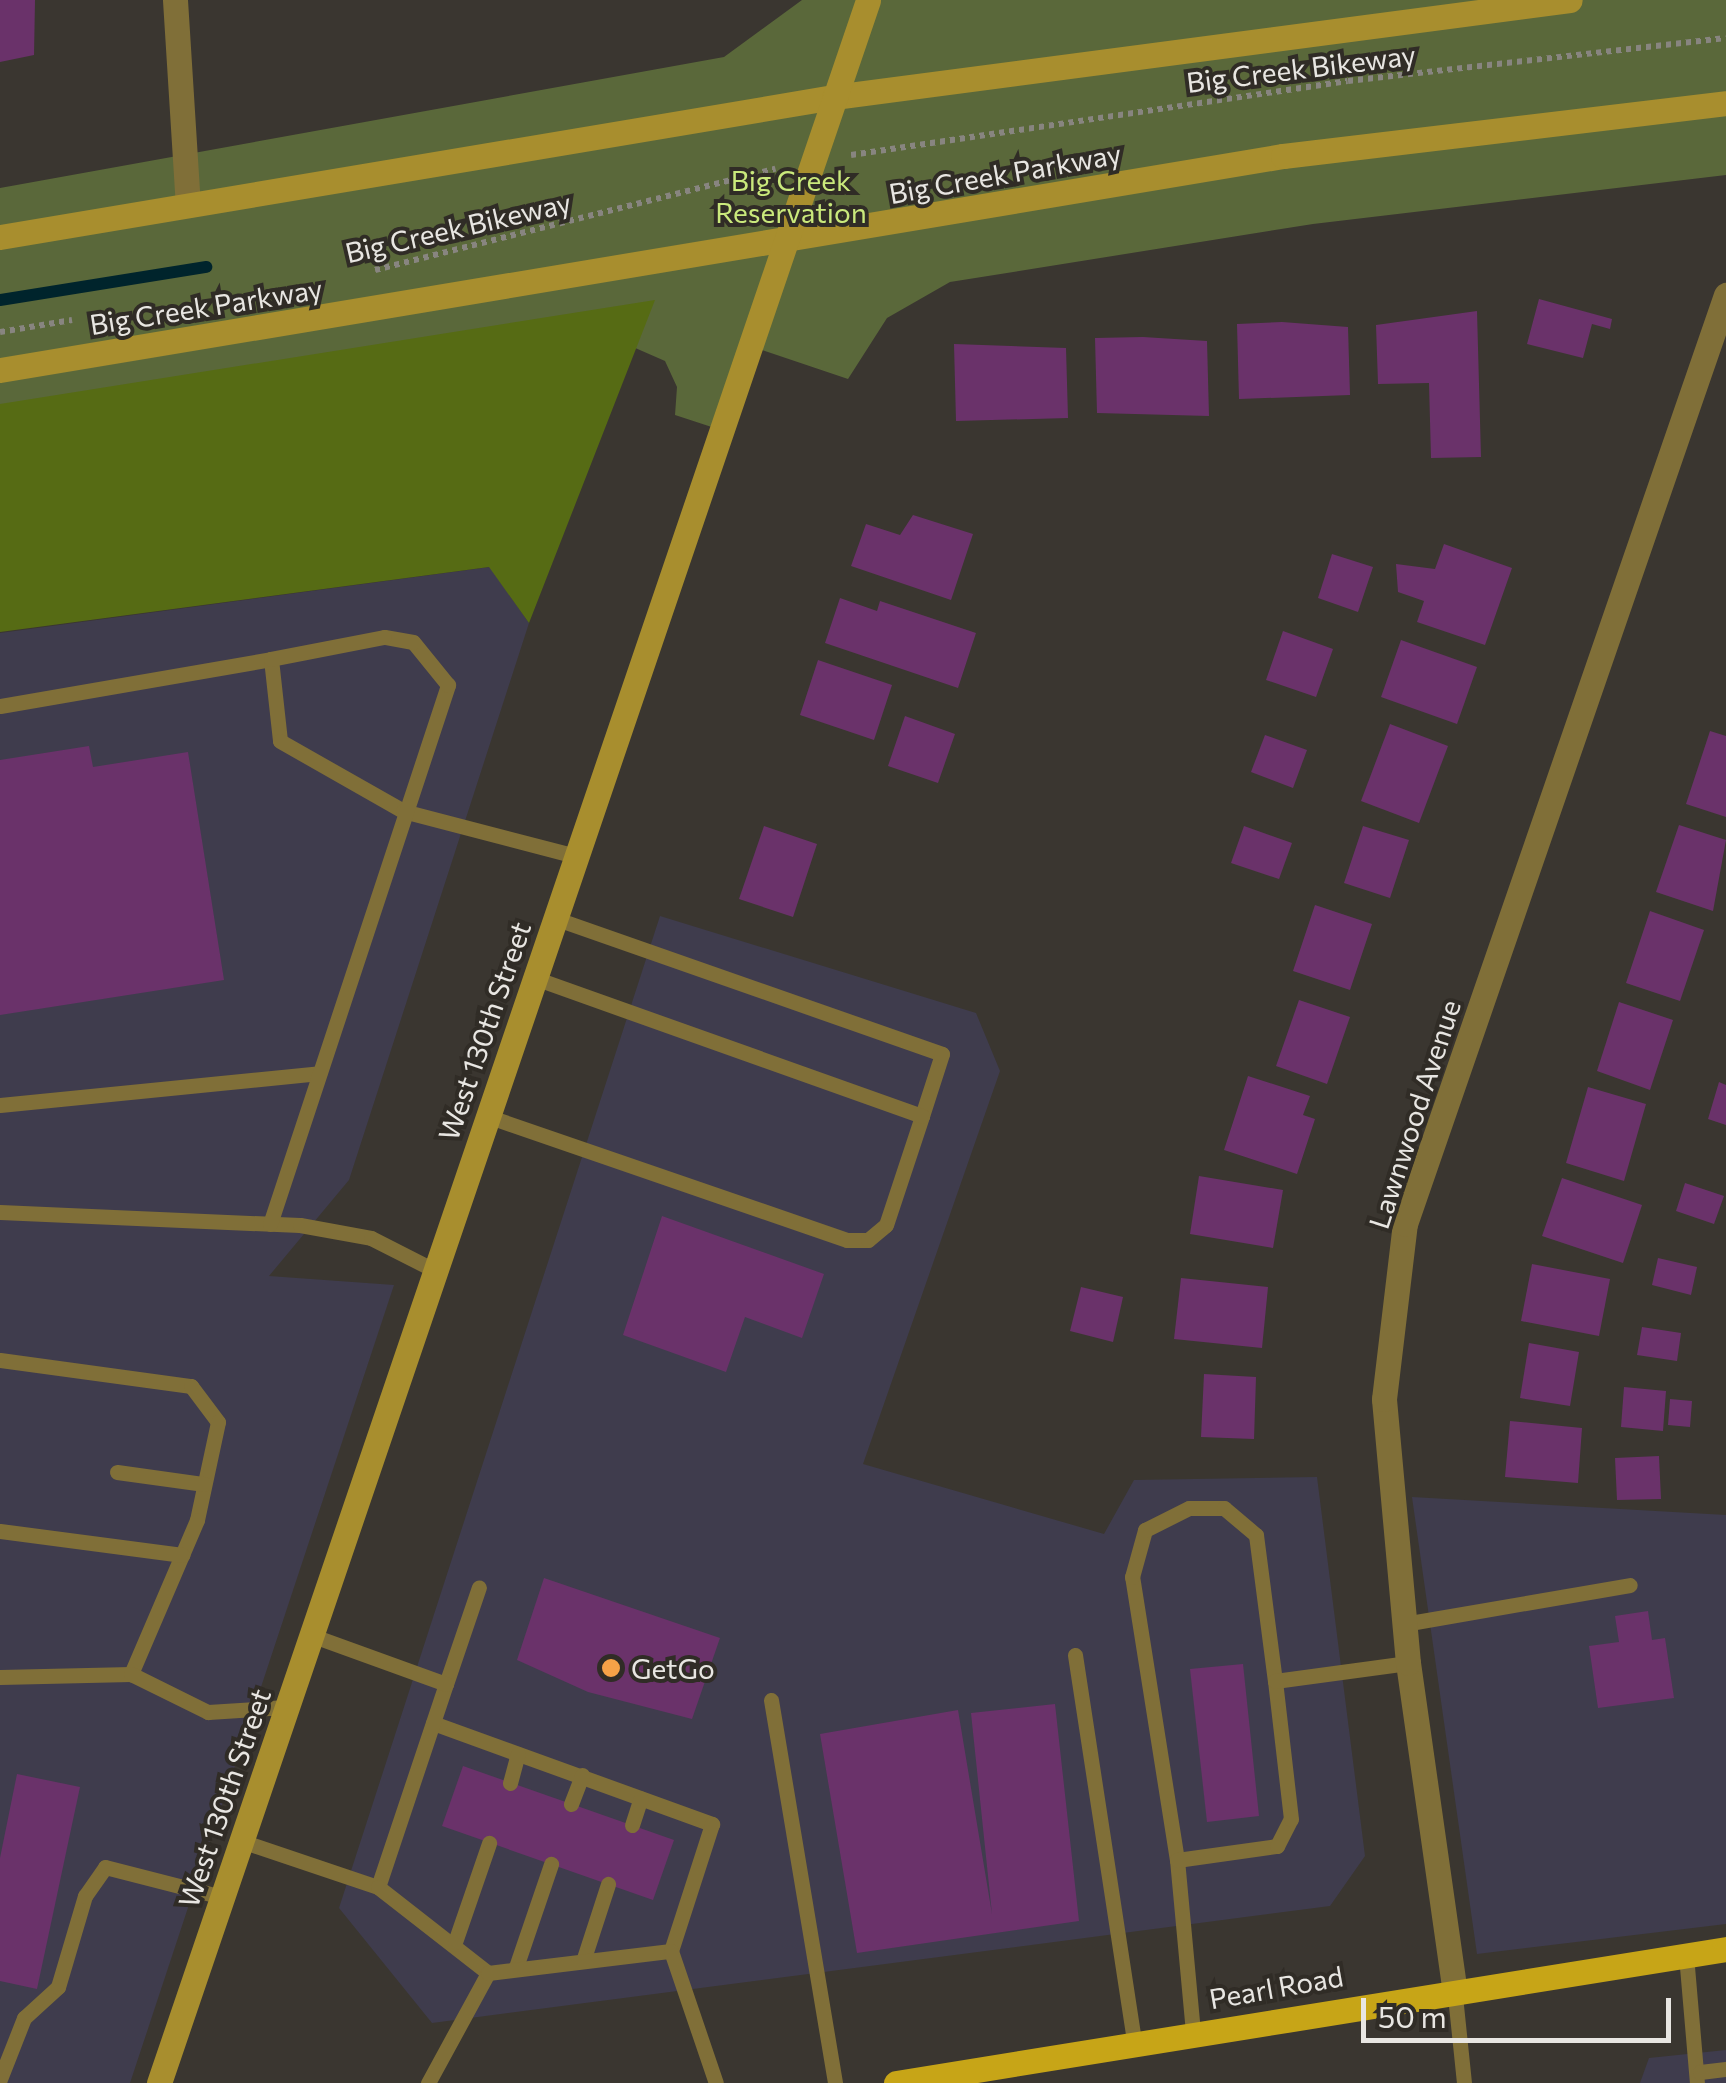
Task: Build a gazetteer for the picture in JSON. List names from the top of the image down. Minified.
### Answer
{"streets":{"main road":["Pearl Road"],"street":["Big Creek Parkway","West 130th Street","Lawnwood Avenue"],"path":["Big Creek Bikeway"]},"crossings":[["Big Creek Parkway","West 130th Street"],["Lawnwood Avenue","Pearl Road"]],"parks":["Big Creek Reservation"],"places":["GetGo"],"scale_bar":"50 m"}
